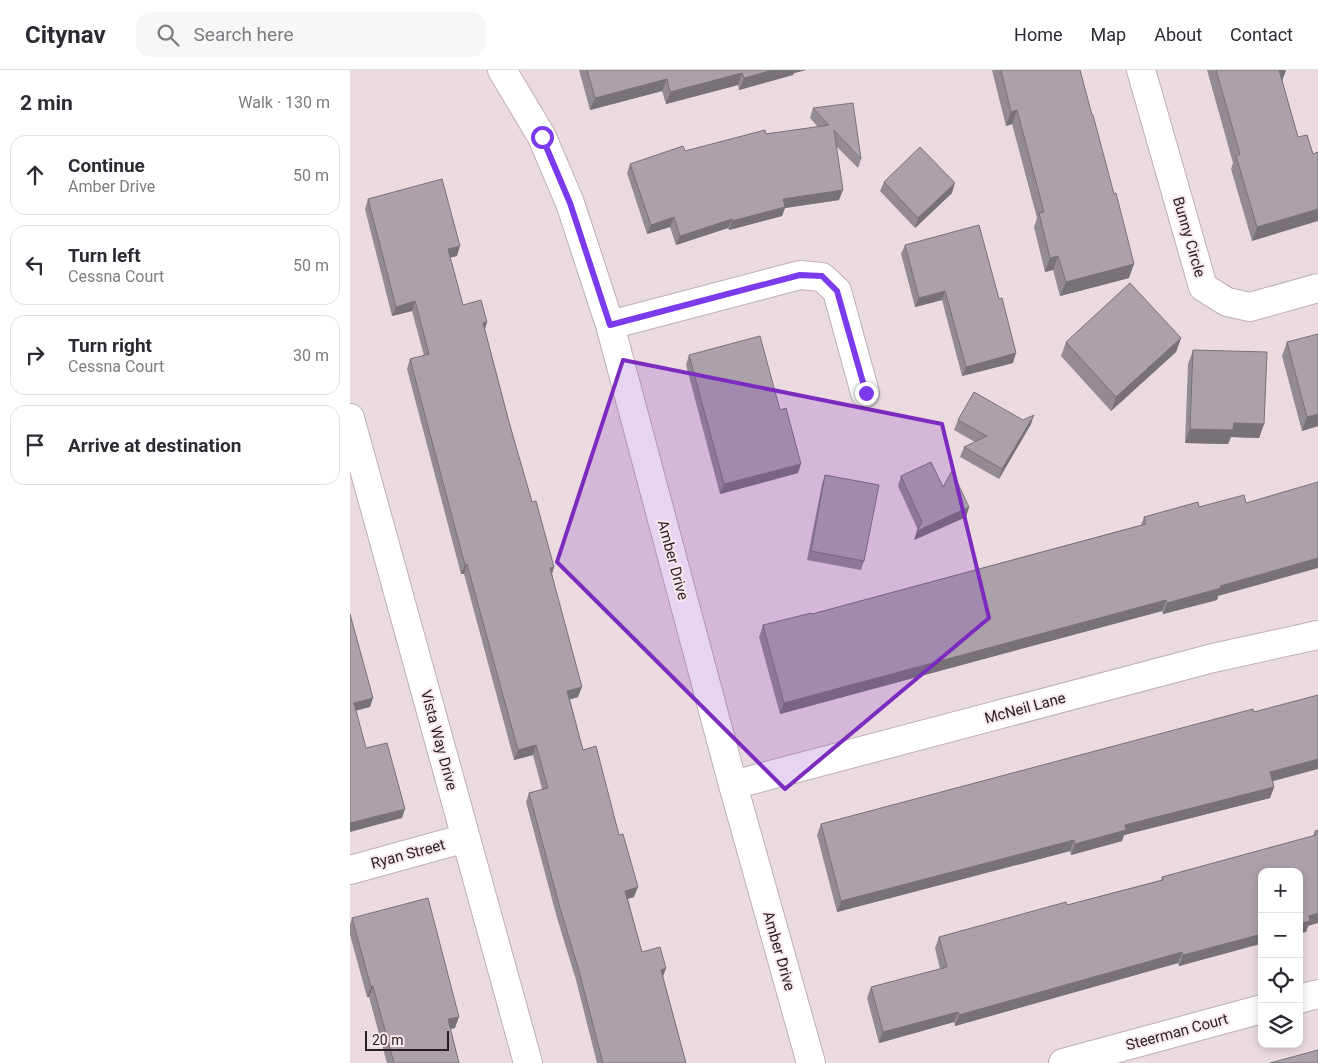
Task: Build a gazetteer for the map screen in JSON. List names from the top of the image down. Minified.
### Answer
{"streets":{"street":["Bunny Circle","Amber Drive","McNeil Lane","Vista Way Drive","Ryan Street","Steerman Court"]},"crossings":[["Amber Drive","McNeil Lane"],["Vista Way Drive","Ryan Street"]],"scale_bar":"20 m","page":{"header":"Citynav","search":"Search here","nav":["Home","Map","About","Contact"],"heading":["2 min","Walk · 130 m"],"list":[["Continue","Amber Drive","50 m"],["Turn left","Cessna Court","50 m"],["Turn right","Cessna Court","30 m"],"Arrive at destination"],"map_buttons":["+","−"],"scale":"20 m"}}
